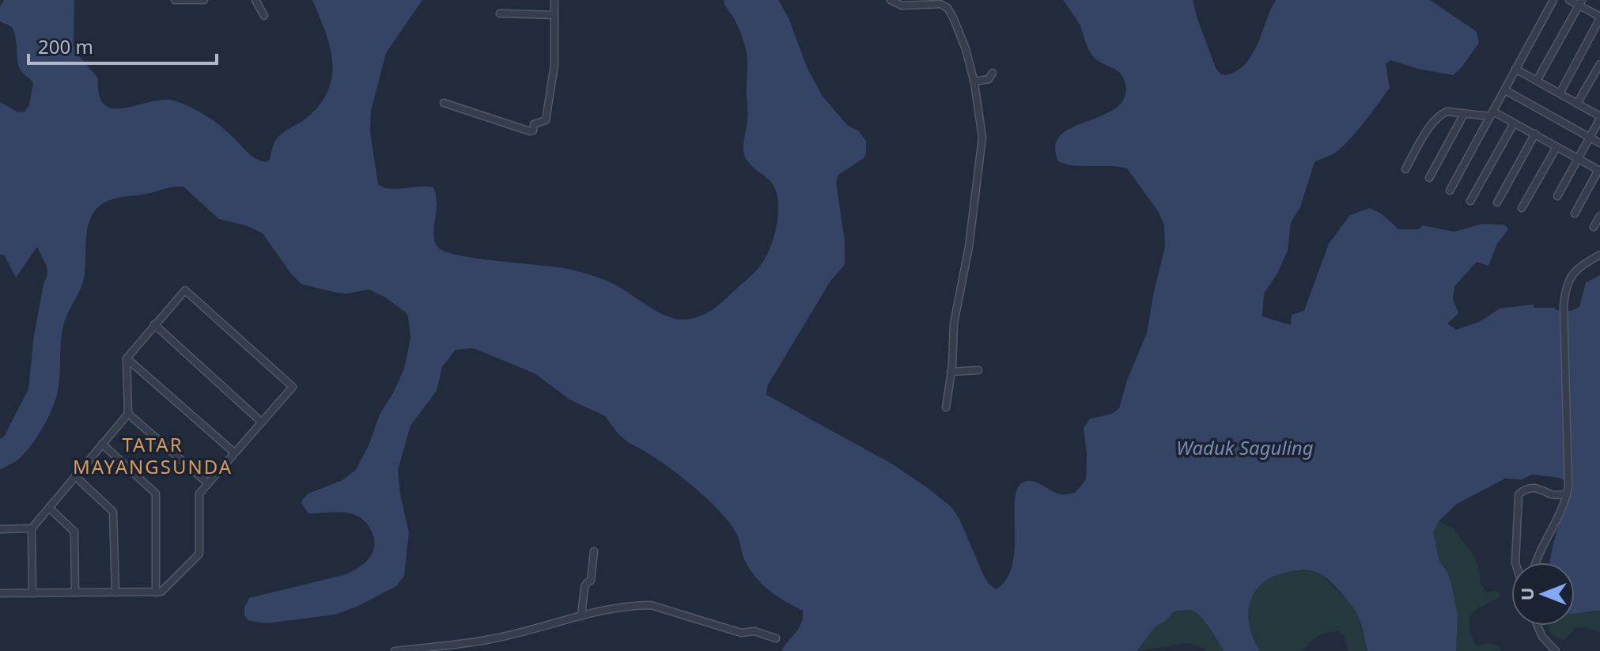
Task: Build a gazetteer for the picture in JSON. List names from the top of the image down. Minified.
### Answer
{"districts":["TATAR MAYANGSUNDA"],"water":["Waduk Saguling"],"scale_bar":"200 m","north":"left"}
